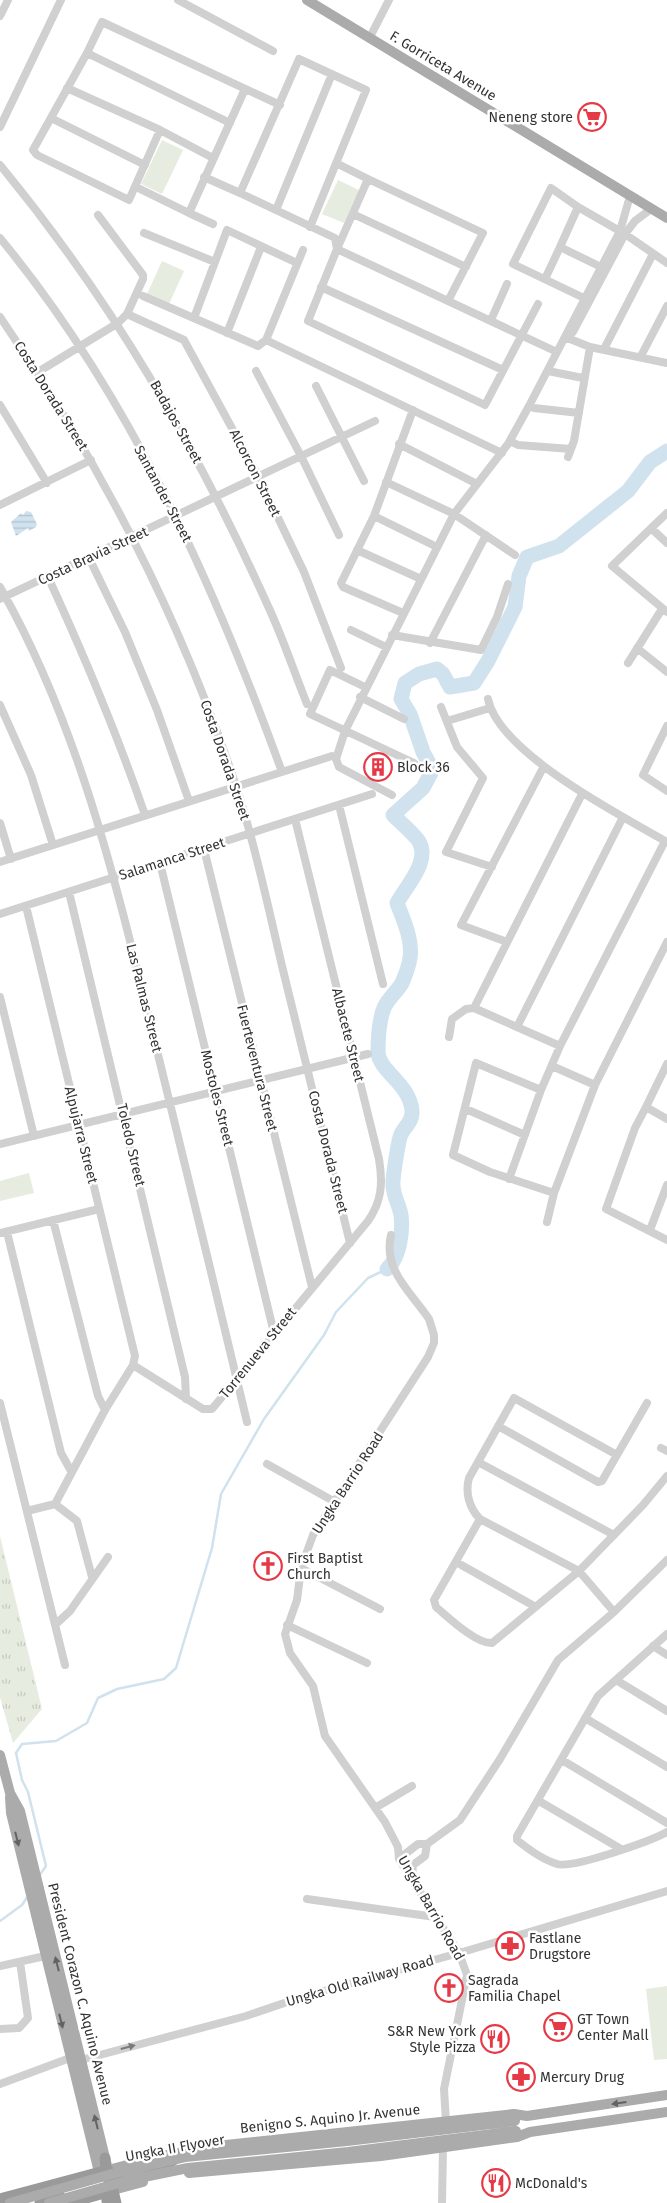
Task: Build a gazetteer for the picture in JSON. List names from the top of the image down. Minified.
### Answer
{"streets":{"main road":["F. Gorriceta Avenue","President Corazon C. Aquino Avenue","Benigno S. Aquino Jr. Avenue","Ungka II Flyover"],"street":["Costa Dorada Street","Badajos Street","Alcorcon Street","Santander Street","Costa Bravia Street","Salamanca Street","Las Palmas Street","Albacete Street","Fuerteventura Street","Mostoles Street","Alpujarra Street","Toledo Street","Torrenueva Street","Ungka Barrio Road","Ungka Old Railway Road"]},"crossings":[["Costa Dorada Street","Costa Bravia Street"],["Costa Dorada Street","Salamanca Street"],["Costa Dorada Street","Albacete Street"],["Costa Dorada Street","Torrenueva Street"],["Badajos Street","Costa Bravia Street"],["Alcorcon Street","Costa Bravia Street"],["Santander Street","Costa Bravia Street"],["Costa Bravia Street","Las Palmas Street"],["Salamanca Street","Las Palmas Street"],["Salamanca Street","Albacete Street"],["Salamanca Street","Fuerteventura Street"],["Salamanca Street","Mostoles Street"],["Salamanca Street","Alpujarra Street"],["Salamanca Street","Toledo Street"],["Las Palmas Street","Torrenueva Street"],["Albacete Street","Torrenueva Street"],["Fuerteventura Street","Torrenueva Street"],["Mostoles Street","Torrenueva Street"],["Alpujarra Street","Torrenueva Street"],["Toledo Street","Torrenueva Street"],["Ungka Barrio Road","Ungka Old Railway Road"],["Ungka Barrio Road","Benigno S. Aquino Jr. Avenue"],["Ungka Old Railway Road","President Corazon C. Aquino Avenue"],["Benigno S. Aquino Jr. Avenue","Ungka II Flyover"]],"one_way":["Ungka Old Railway Road"],"places":{"supermarket":["Neneng store","GT Town Center Mall"],"building":["Block 36"],"church":["First Baptist Church","Sagrada Familia Chapel"],"pharmacy":["Fastlane Drugstore","Mercury Drug"],"restaurant":["S&R New York Style Pizza","McDonald's"]}}
